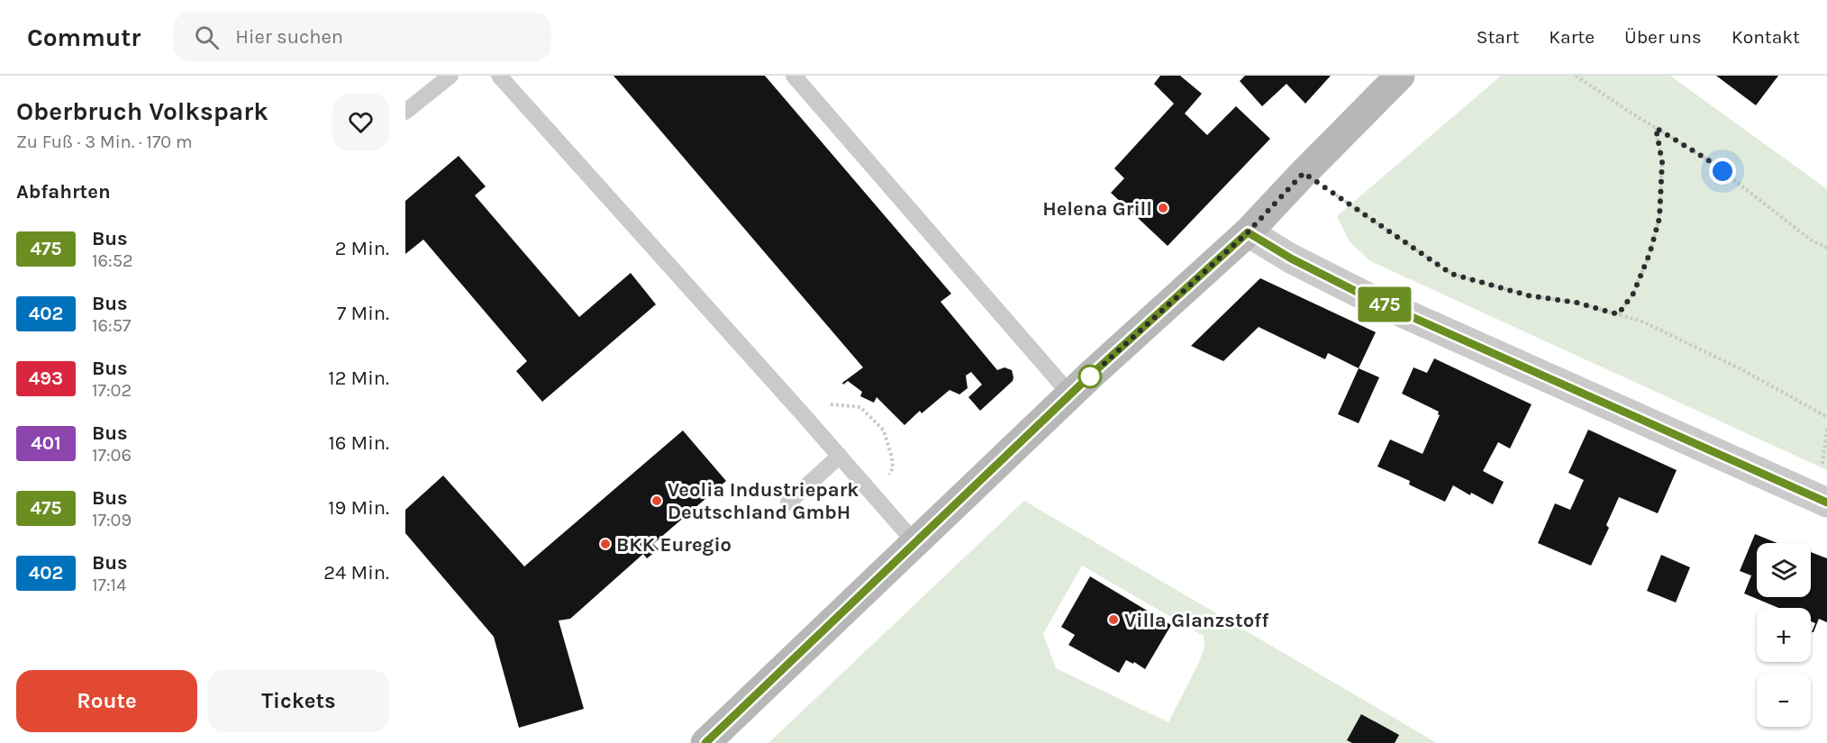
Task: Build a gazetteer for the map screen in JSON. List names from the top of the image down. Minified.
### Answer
{"places":["Helena Grill","Veolia Industriepark Deutschland GmbH","BKK Euregio","Villa Glanzstoff"],"lines":["bus line 475"],"page":{"header":"Commutr","search":"Hier suchen","nav":["Start","Karte","Über uns","Kontakt"],"heading":[["Oberbruch Volkspark","Zu Fuß · 3 Min. · 170 m"],"Abfahrten"],"on_map":"475","list":[{"mark":"475","name":"Bus","note":"16:52","value":"2 Min."},{"mark":"402","name":"Bus","note":"16:57","value":"7 Min."},{"mark":"493","name":"Bus","note":"17:02","value":"12 Min."},{"mark":"401","name":"Bus","note":"17:06","value":"16 Min."},{"mark":"475","name":"Bus","note":"17:09","value":"19 Min."},{"mark":"402","name":"Bus","note":"17:14","value":"24 Min."}],"map_buttons":["+","−"],"buttons":["Route","Tickets"]}}
